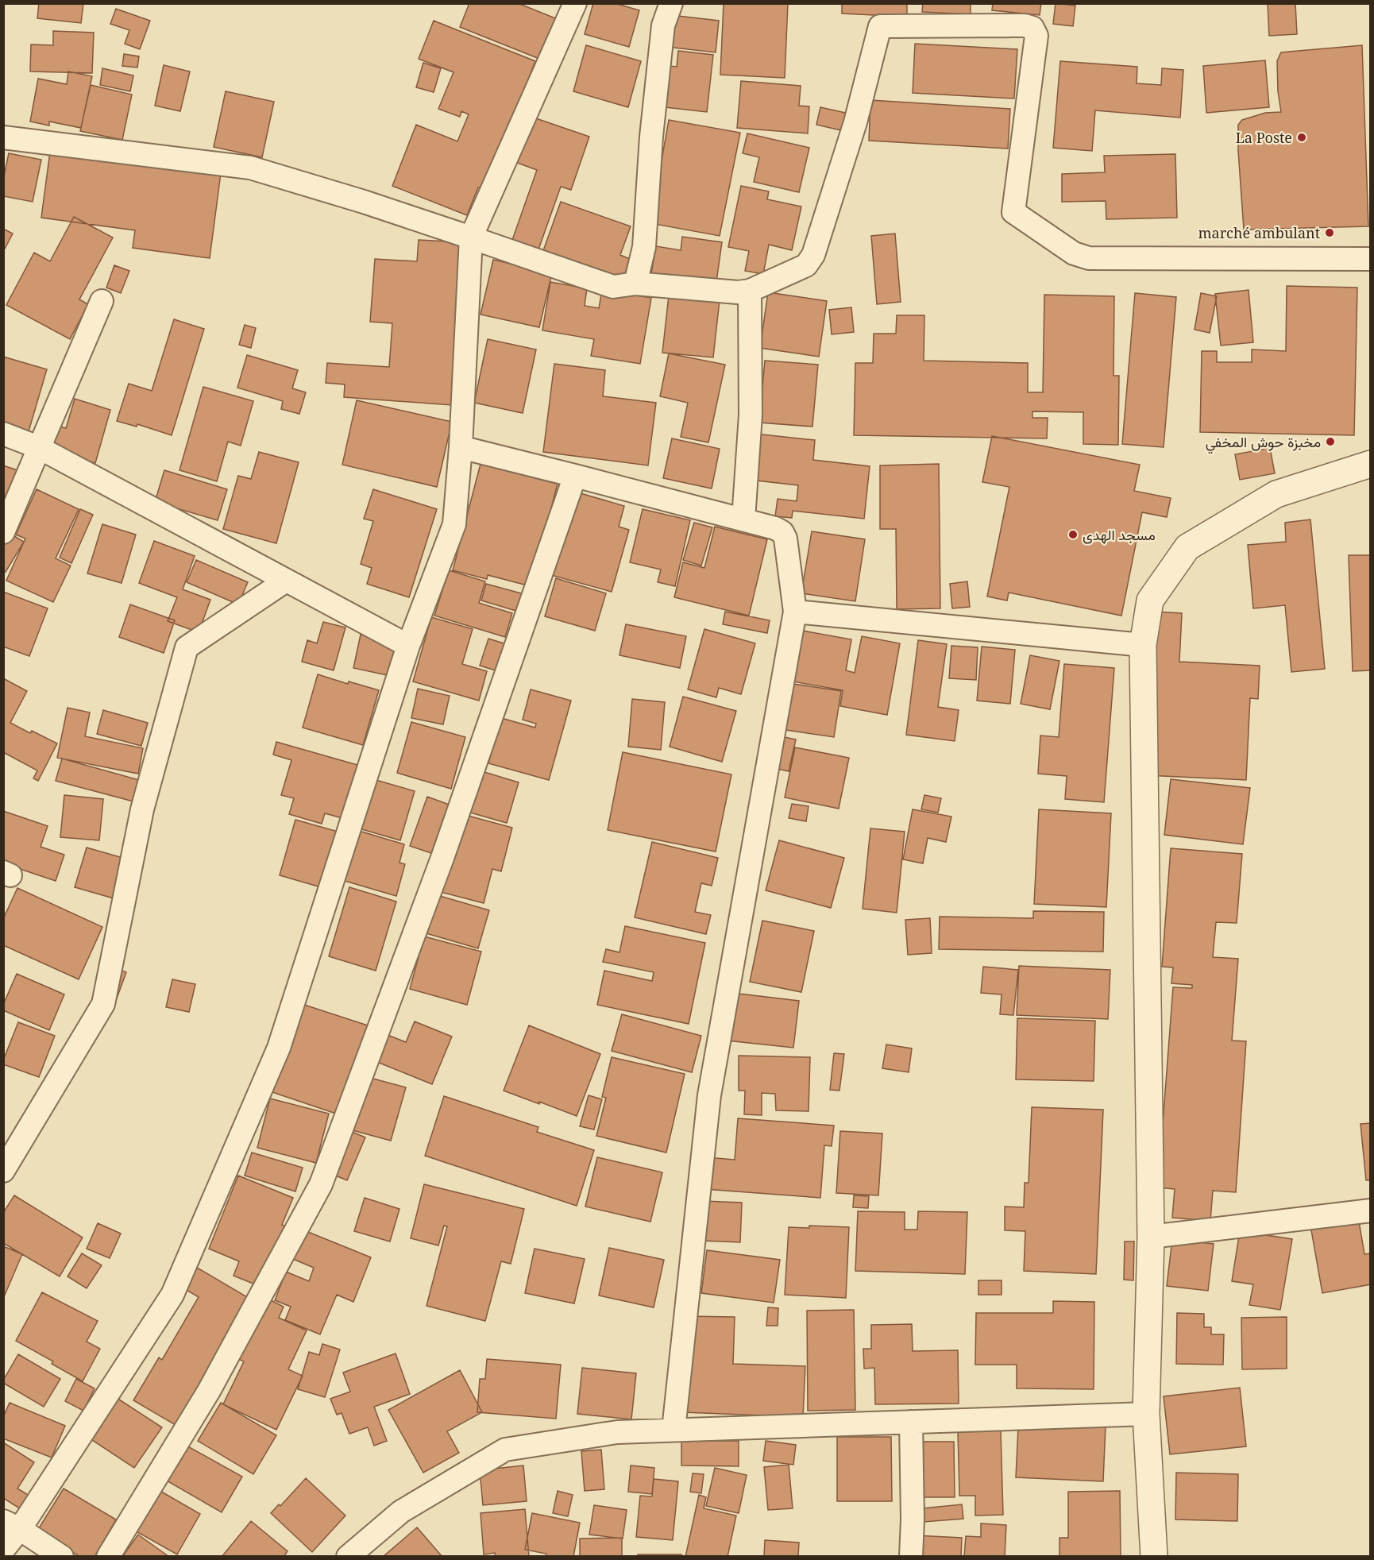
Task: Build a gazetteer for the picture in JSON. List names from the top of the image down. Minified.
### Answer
{"places":["La Poste","marché ambulant","مخبزة حوش المخفي","مسجد الهدى"]}
